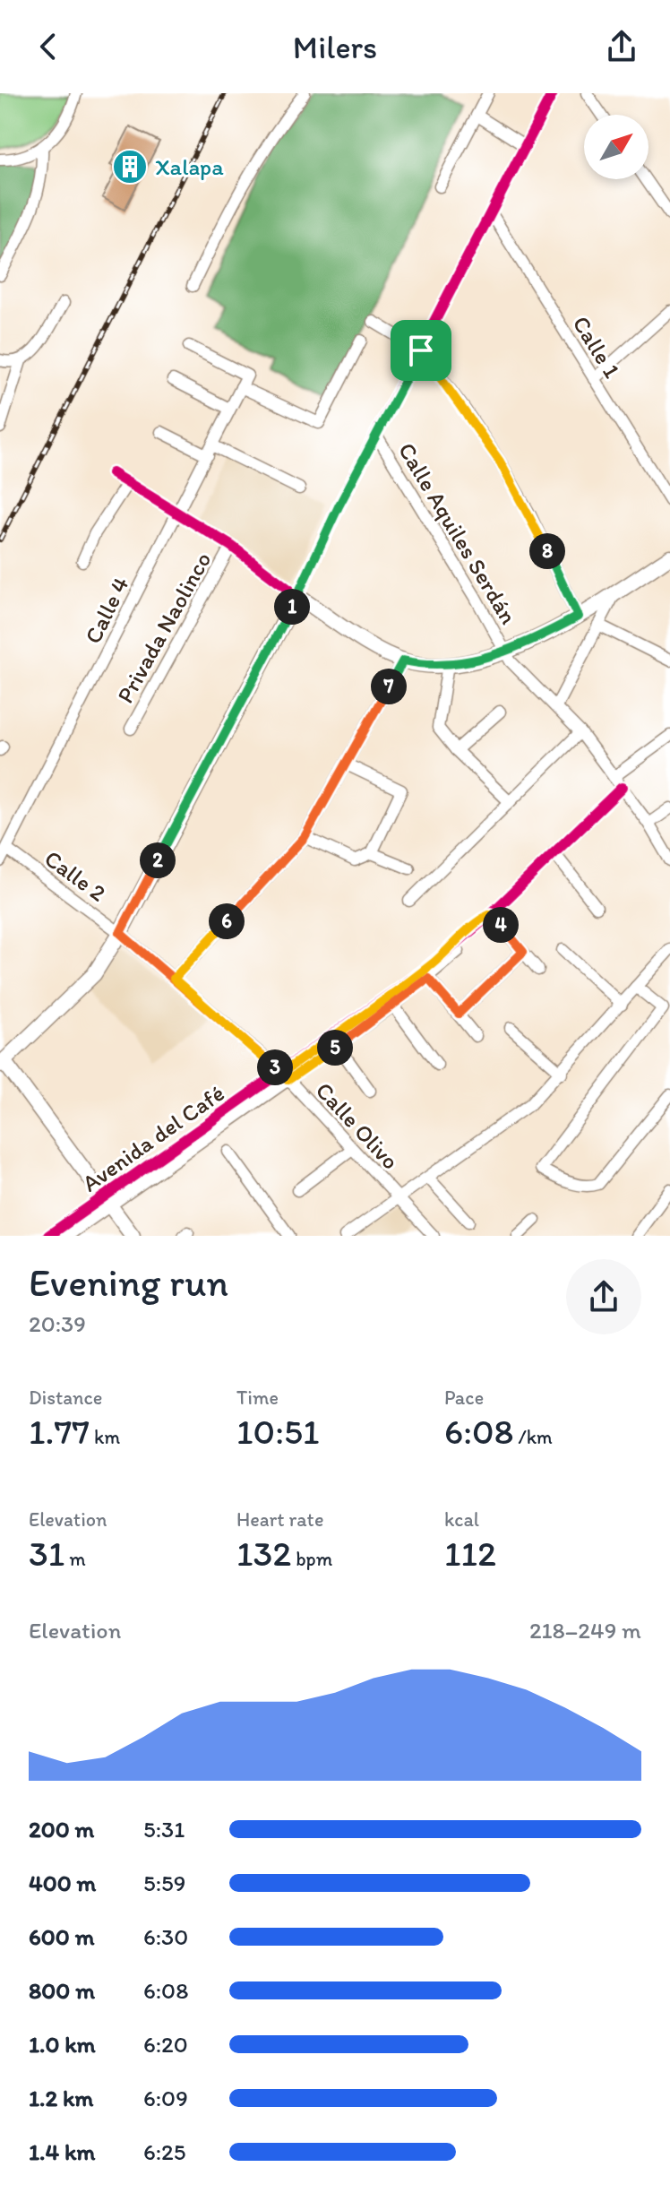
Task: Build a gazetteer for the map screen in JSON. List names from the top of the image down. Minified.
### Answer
{"streets":{"street":["Calle 1","Calle Aquiles Serdán","Calle 4","Privada Naolinco","Calle 2","Calle Olivo","Avenida del Café"]},"crossings":[["Calle 4","Calle 2"],["Calle 2","Calle Olivo"],["Calle Olivo","Avenida del Café"]],"places":{"building":["Xalapa"]},"north":"top right","page":{"header":"Milers","pins":["8","1","7","2","6","4","5","3"],"heading":["Evening run","20:39"],"stats":[["Distance","1.77 km"],["Time","10:51"],["Pace","6:08 /km"],["Elevation","31 m"],["Heart rate","132 bpm"],["kcal","112"]],"chart":["Elevation","218–249 m"],"list":[{"name":"200 m","note":"5:31"},{"name":"400 m","note":"5:59"},{"name":"600 m","note":"6:30"},{"name":"800 m","note":"6:08"},{"name":"1.0 km","note":"6:20"},{"name":"1.2 km","note":"6:09"},{"name":"1.4 km","note":"6:25"}]}}
